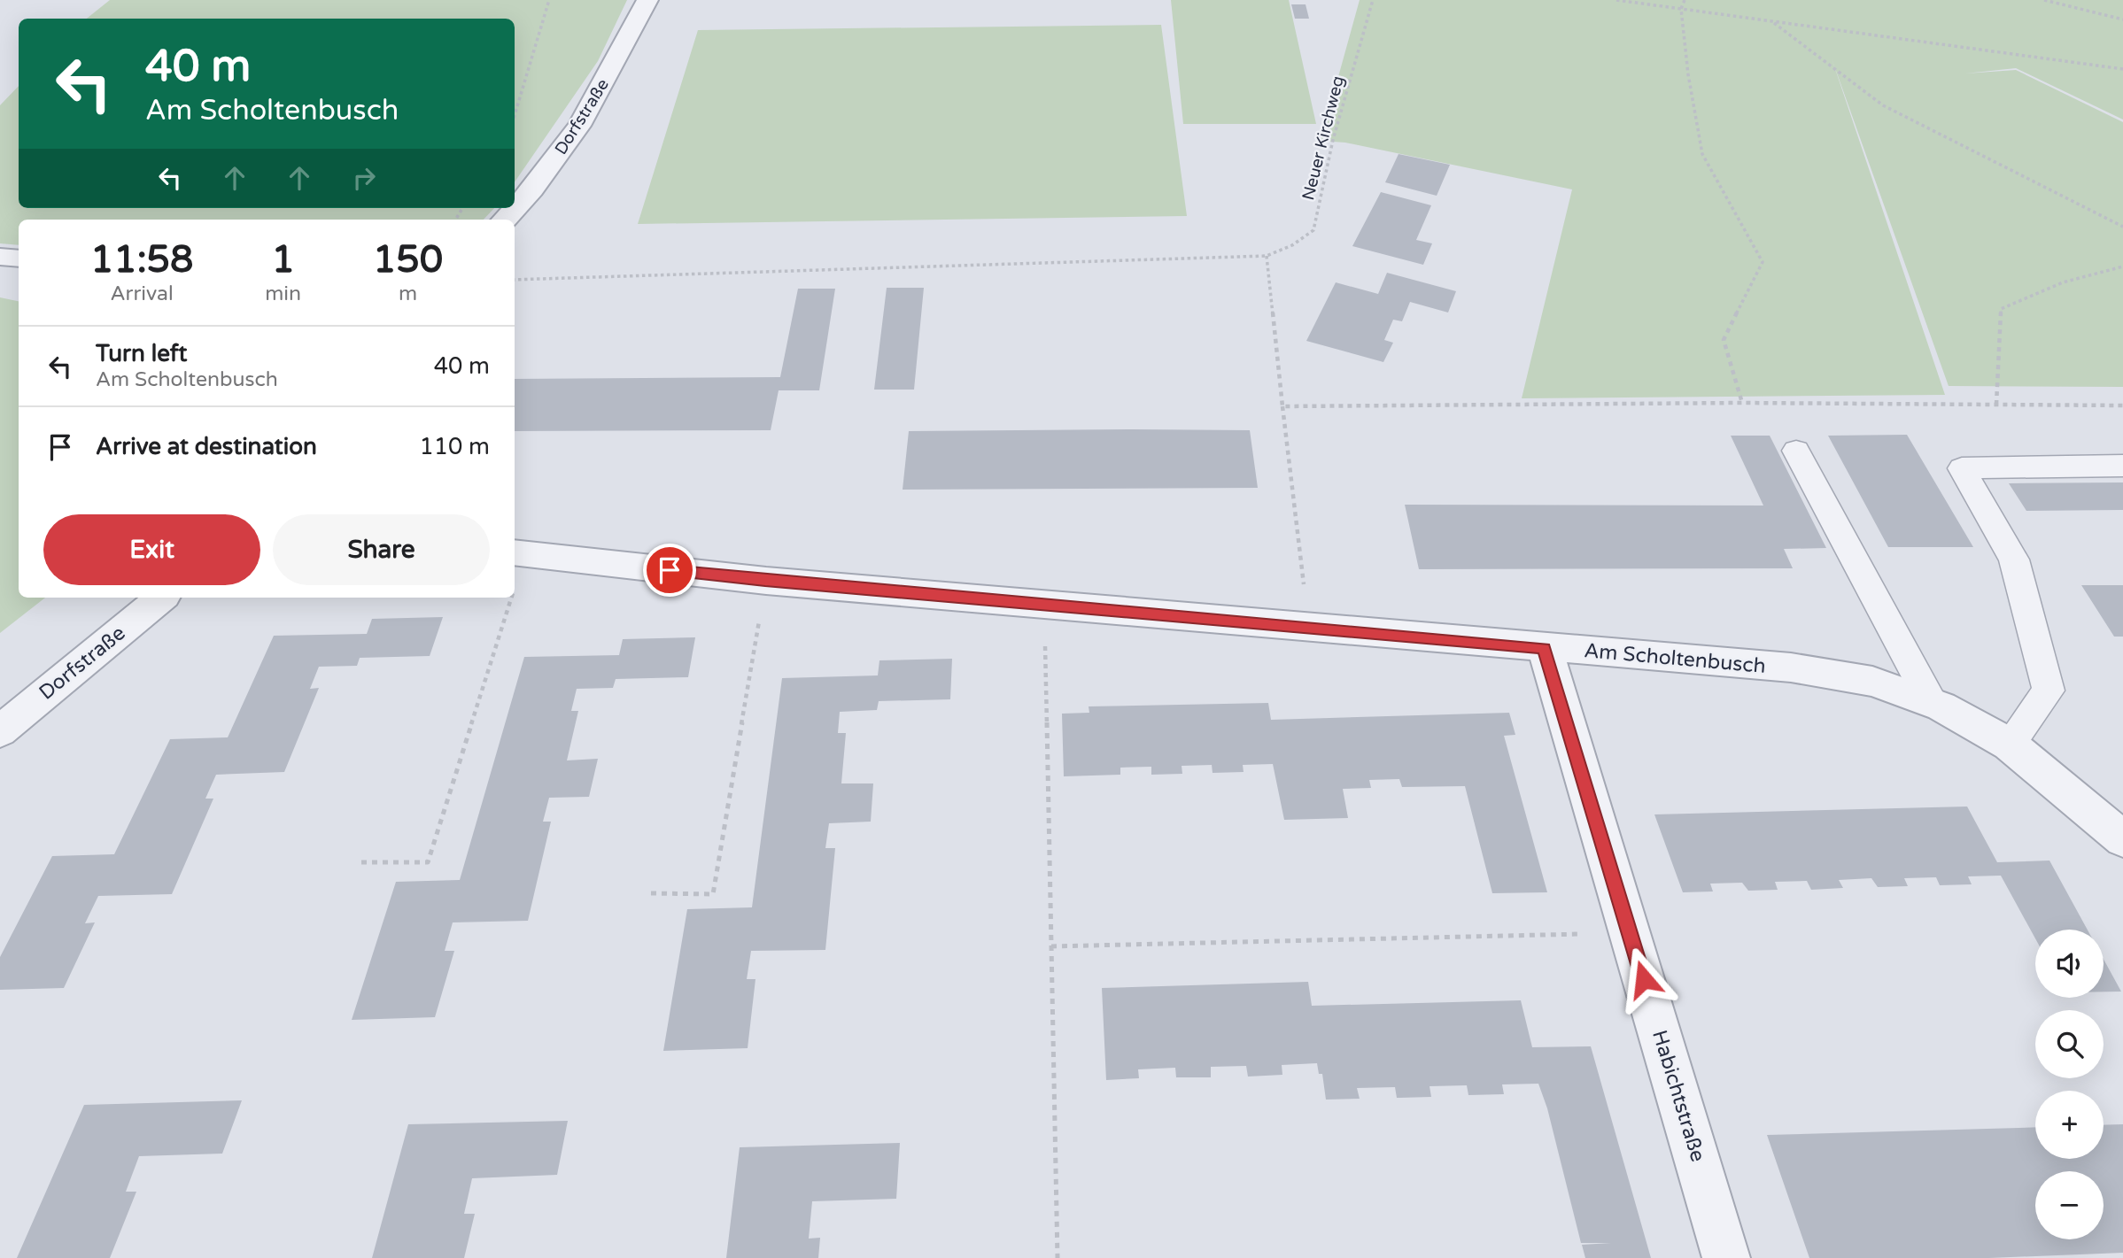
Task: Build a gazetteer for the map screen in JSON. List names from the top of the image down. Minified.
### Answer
{"streets":{"street":["Dorfstraße","Am Scholtenbusch","Habichtstraße"],"path":["Neuer Kirchweg"]},"crossings":[["Am Scholtenbusch","Habichtstraße"]],"page":{"turn":["40 m","Am Scholtenbusch"],"eta":["11:58","Arrival","1","min","150","m"],"list":[{"name":"Turn left","note":"Am Scholtenbusch","value":"40 m"},{"name":"Arrive at destination","value":"110 m"}],"buttons":["Exit","Share"],"map_buttons":["+","−"]}}
